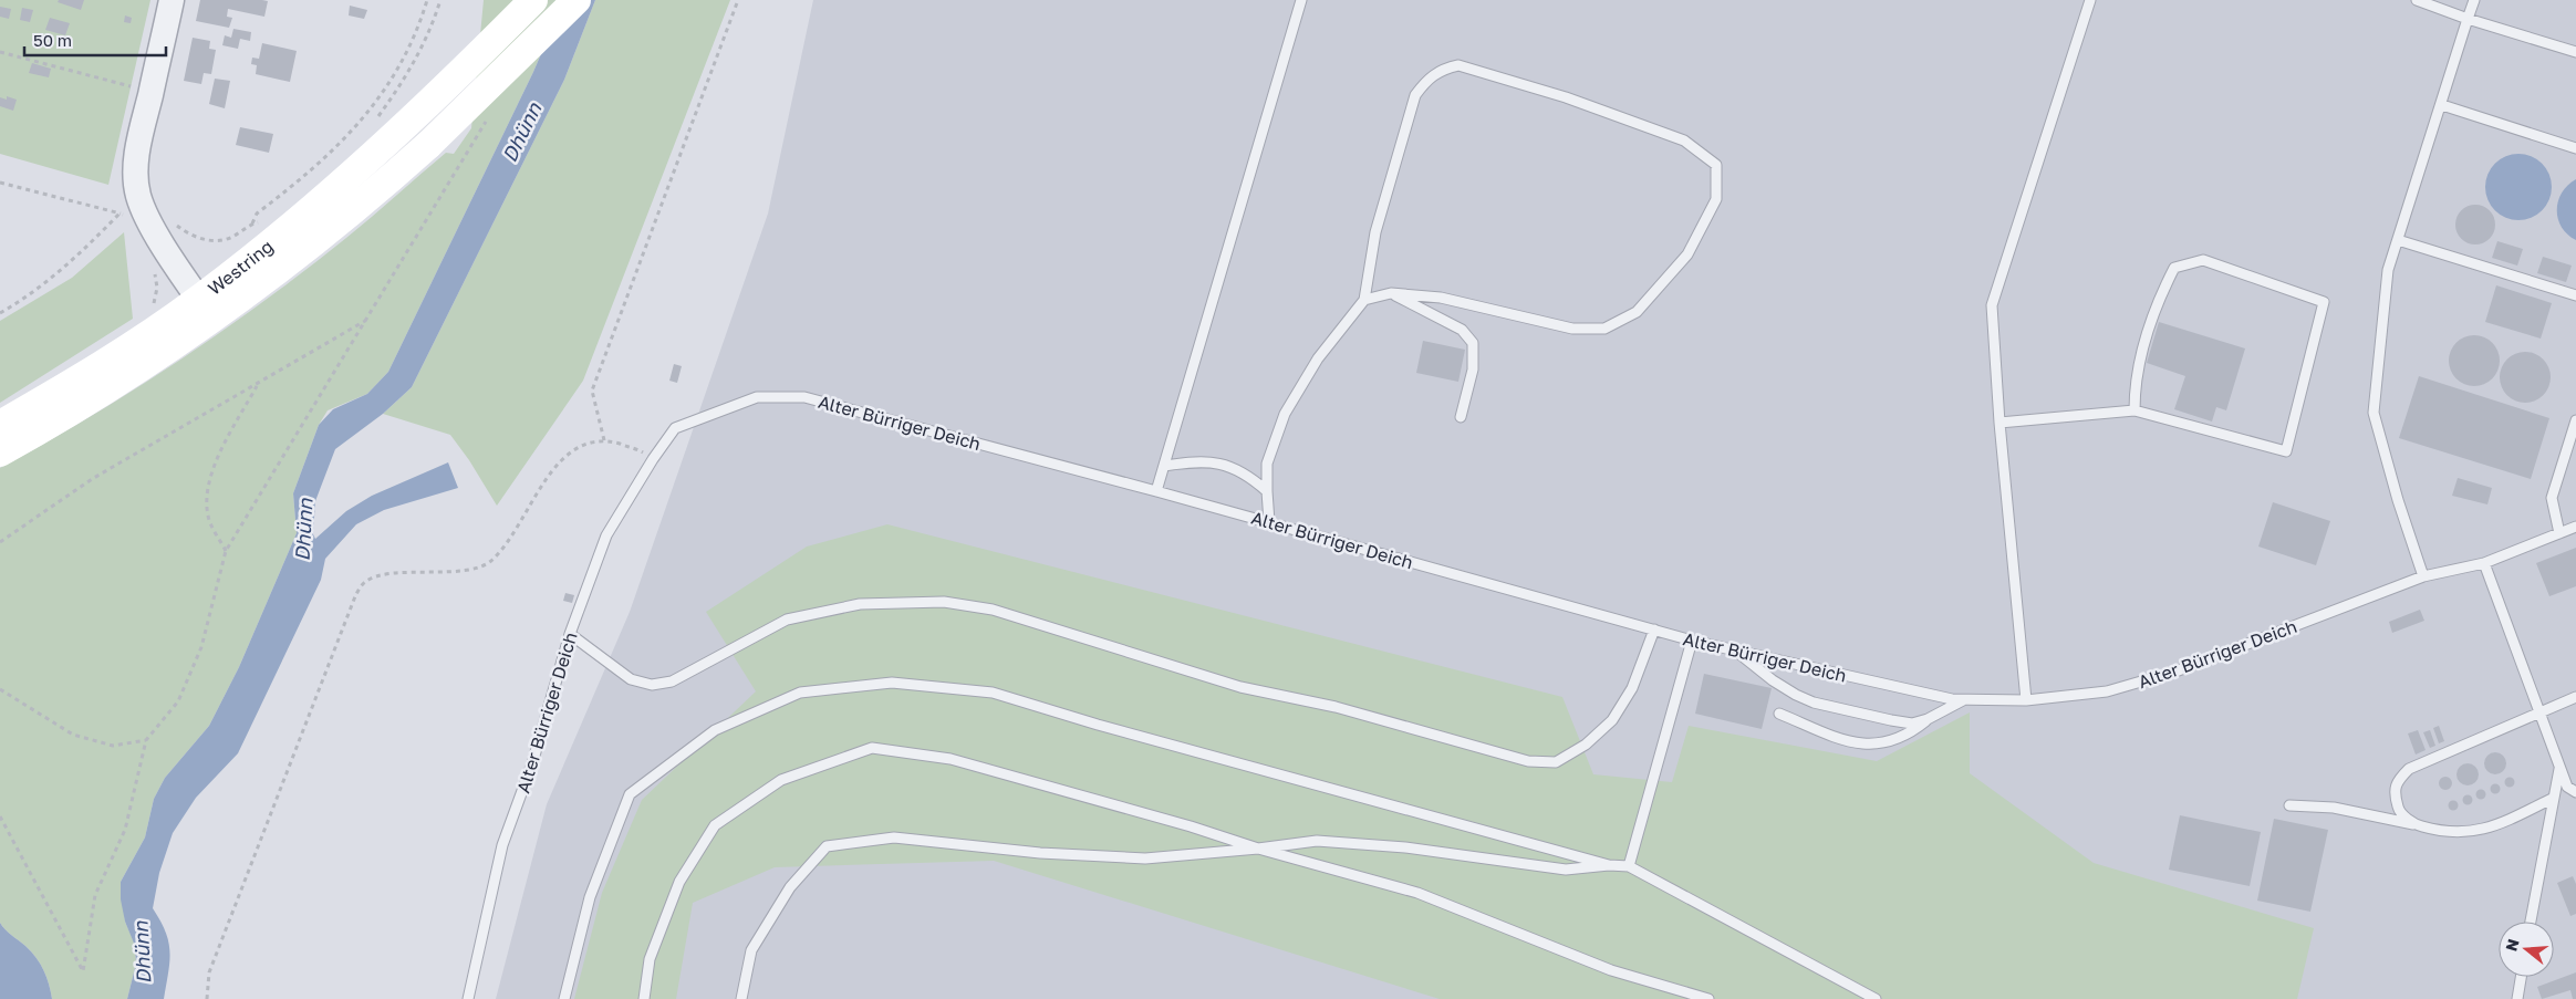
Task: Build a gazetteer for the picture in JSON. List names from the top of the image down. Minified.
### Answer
{"streets":{"main road":["Westring"],"lane":["Alter Bürriger Deich"]},"water":["Dhünn"],"scale_bar":"50 m","north":"left"}
